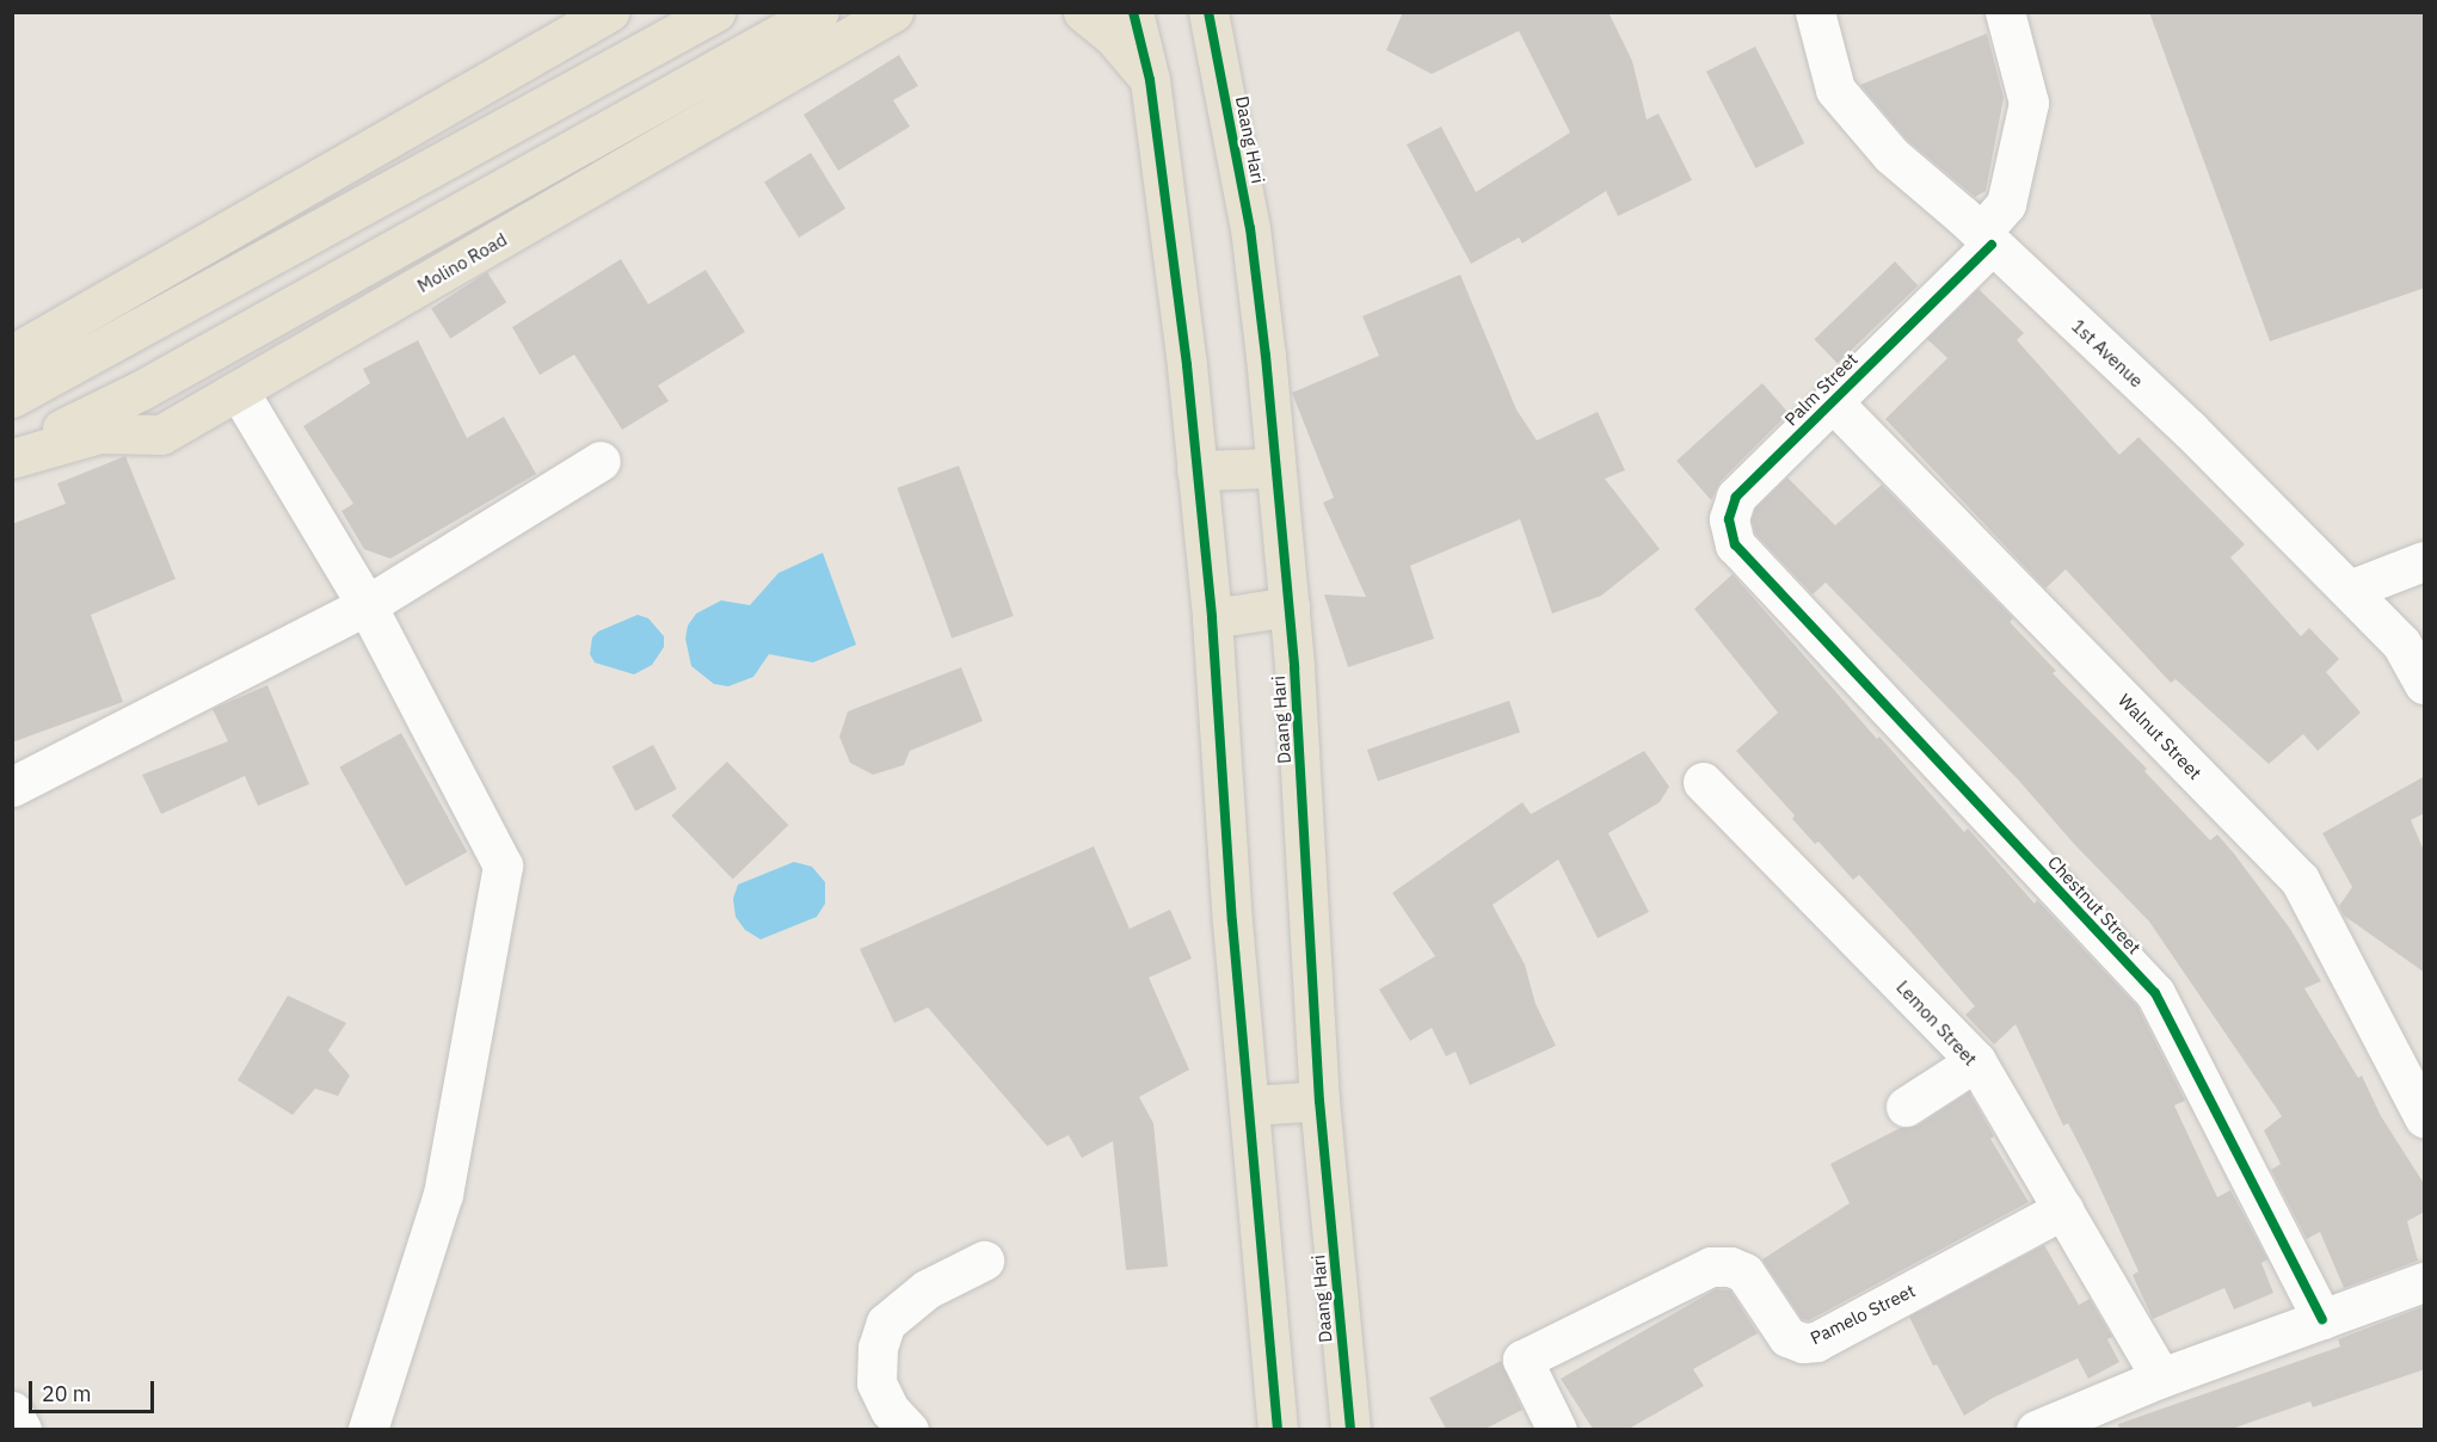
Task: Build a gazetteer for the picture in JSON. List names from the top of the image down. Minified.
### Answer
{"streets":{"main road":["Daang Hari","Molino Road"],"street":["1st Avenue","Palm Street","Walnut Street","Chestnut Street","Lemon Street","Pamelo Street"]},"crossings":[["1st Avenue","Palm Street"],["Palm Street","Walnut Street"],["Palm Street","Chestnut Street"],["Lemon Street","Pamelo Street"]],"scale_bar":"20 m"}
